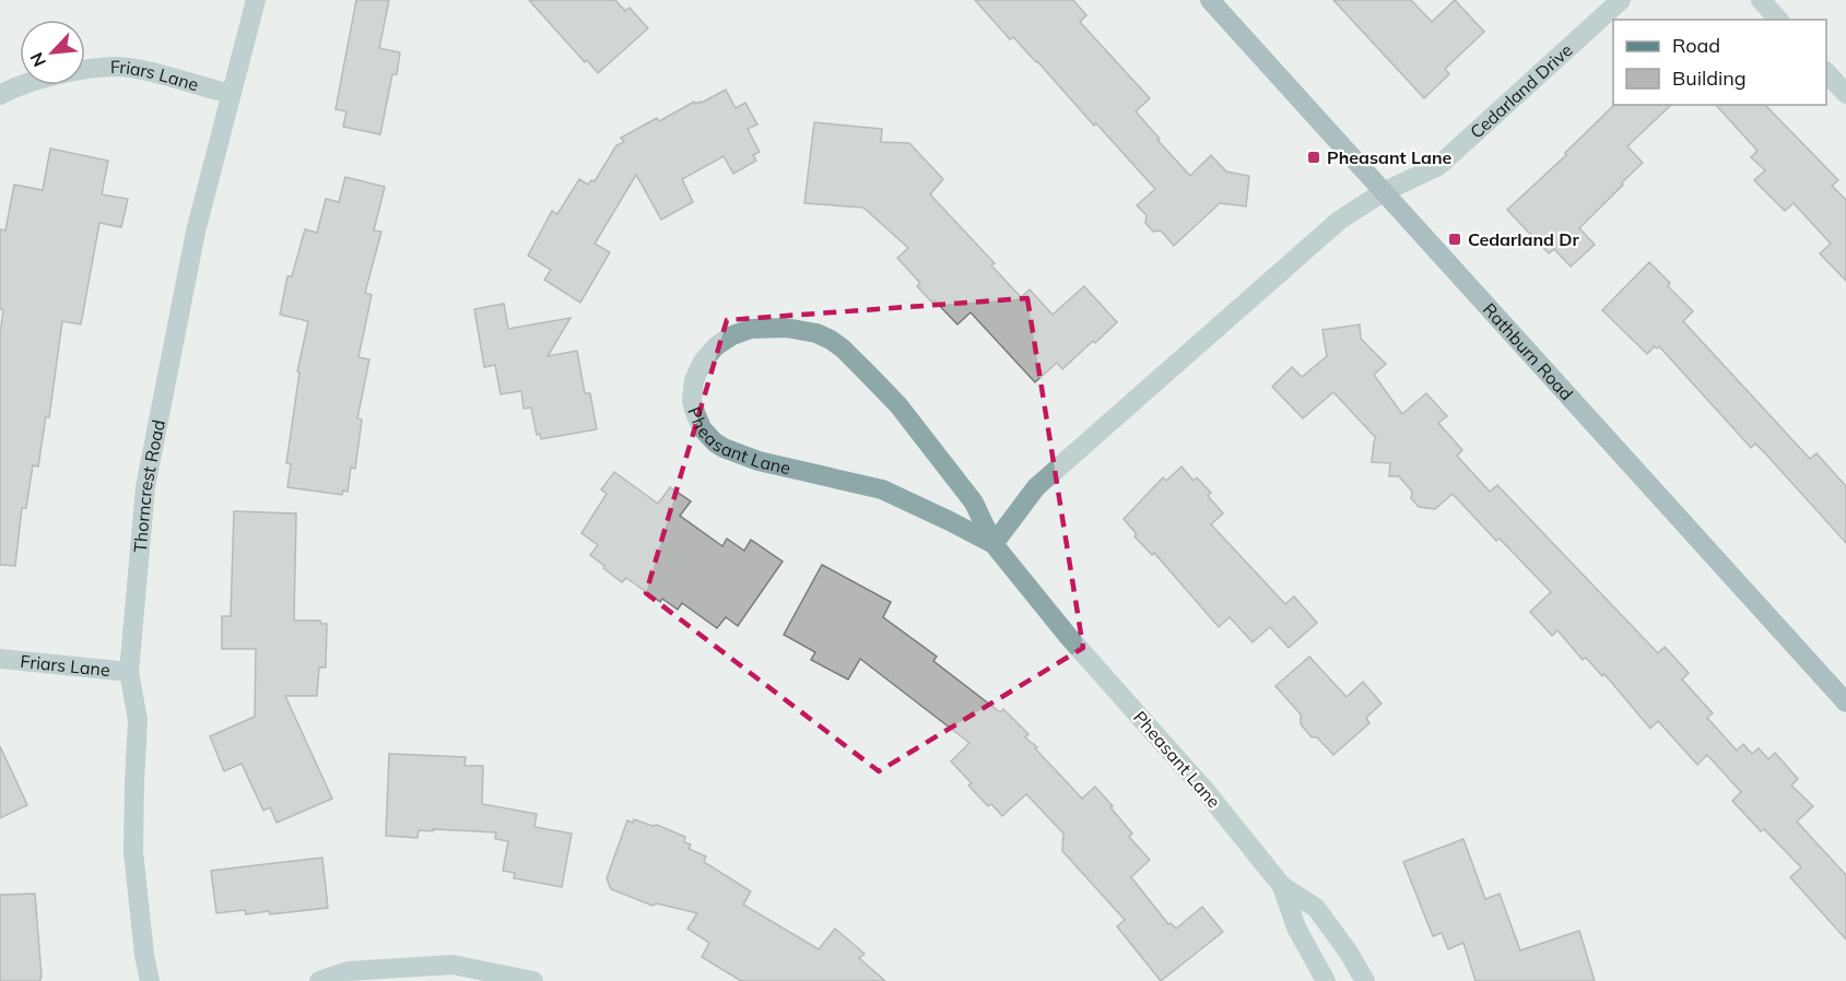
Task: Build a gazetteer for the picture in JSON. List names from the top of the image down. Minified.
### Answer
{"streets":{"street":["Friars Lane","Cedarland Drive","Rathburn Road","Pheasant Lane","Thorncrest Road"]},"crossings":[["Friars Lane","Thorncrest Road"],["Cedarland Drive","Rathburn Road"]],"places":{"transit":["Pheasant Lane","Cedarland Dr"]},"legend":["Road","Building"],"north":"bottom left"}
